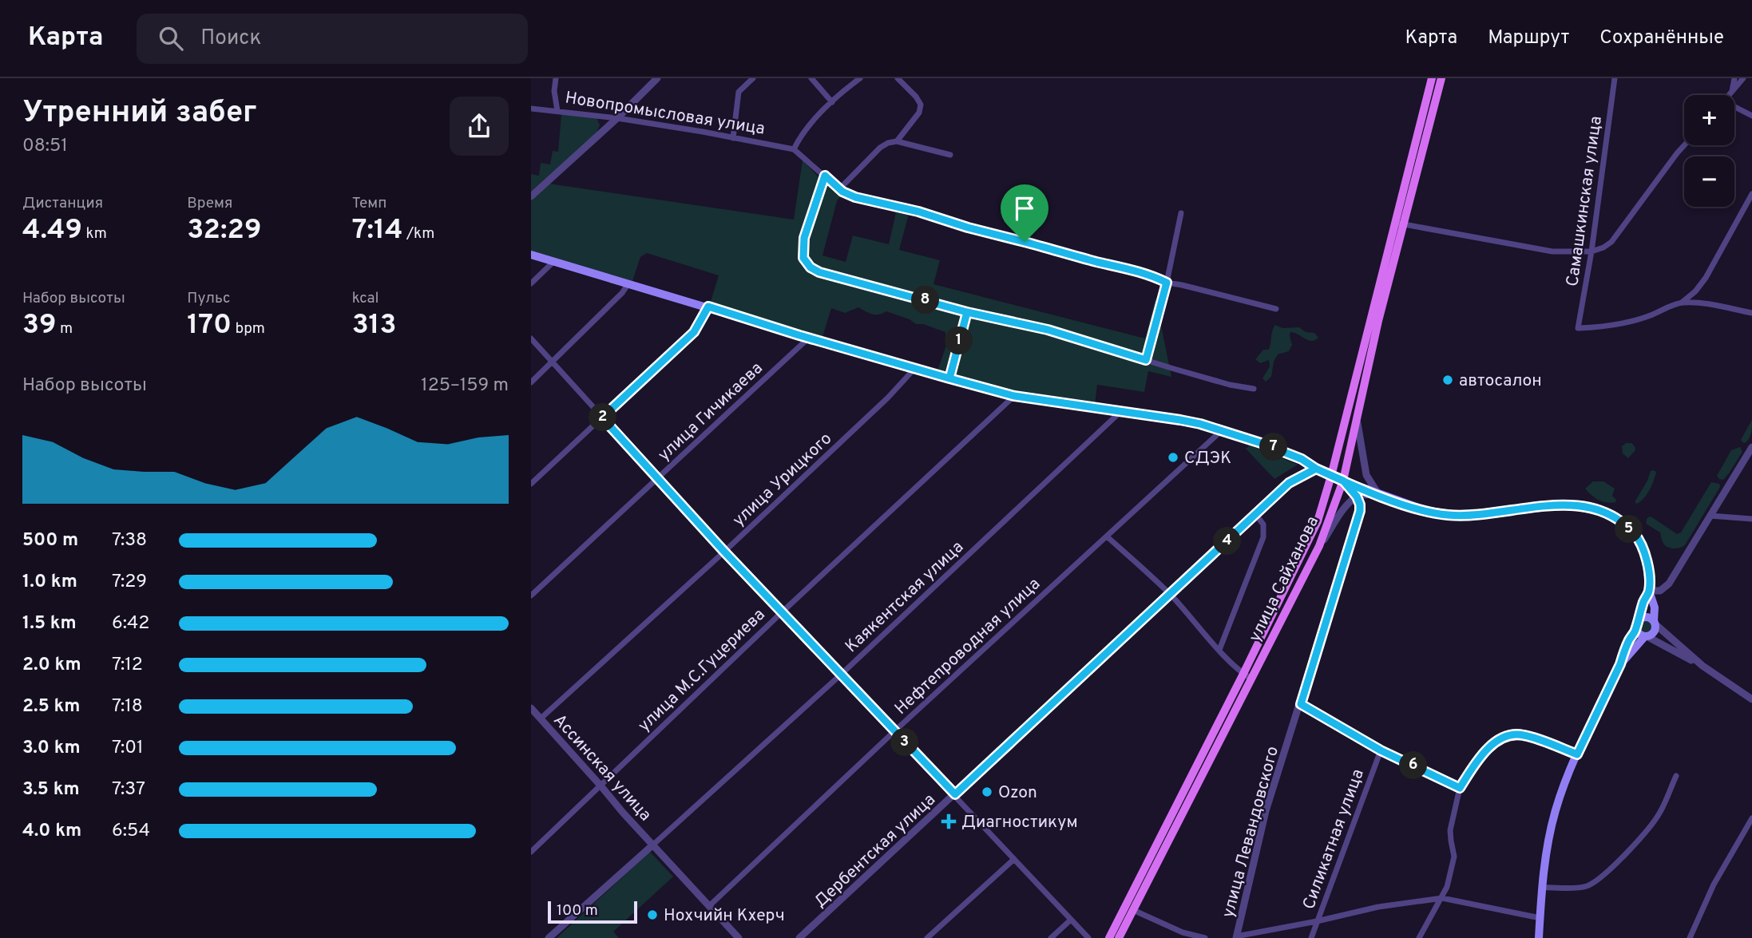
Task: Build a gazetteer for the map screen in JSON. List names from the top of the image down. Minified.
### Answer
{"streets":{"main road":["улица Сайханова"],"street":["Новопромысловая улица","Самашкинская улица","улица Гичикаева","улица Урицкого","Каякентская улица","Нефтепроводная улица","улица М.С.Гуцериева","Ассинская улица","улица Левандовского","Силикатная улица","Дербентская улица"]},"crossings":[["улица Урицкого","Ассинская улица"],["Каякентская улица","Ассинская улица"],["Нефтепроводная улица","Ассинская улица"],["улица М.С.Гуцериева","Ассинская улица"]],"places":{"other":["автосалон","СДЭК","Ozon","Нохчийн Кхерч"],"health":["Диагностикум"]},"scale_bar":"100 m","page":{"header":"Карта","search":"Поиск","nav":["Карта","Маршрут","Сохранённые"],"heading":["Утренний забег","08:51"],"map_buttons":["+","−"],"stats":[["Дистанция","4.49 km"],["Время","32:29"],["Темп","7:14 /km"],["Набор высоты","39 m"],["Пульс","170 bpm"],["kcal","313"]],"pins":["8","1","2","7","5","4","3","6"],"chart":["Набор высоты","125–159 m"],"list":[{"name":"500 m","note":"7:38"},{"name":"1.0 km","note":"7:29"},{"name":"1.5 km","note":"6:42"},{"name":"2.0 km","note":"7:12"},{"name":"2.5 km","note":"7:18"},{"name":"3.0 km","note":"7:01"},{"name":"3.5 km","note":"7:37"},{"name":"4.0 km","note":"6:54"}],"scale":"100 m"}}
